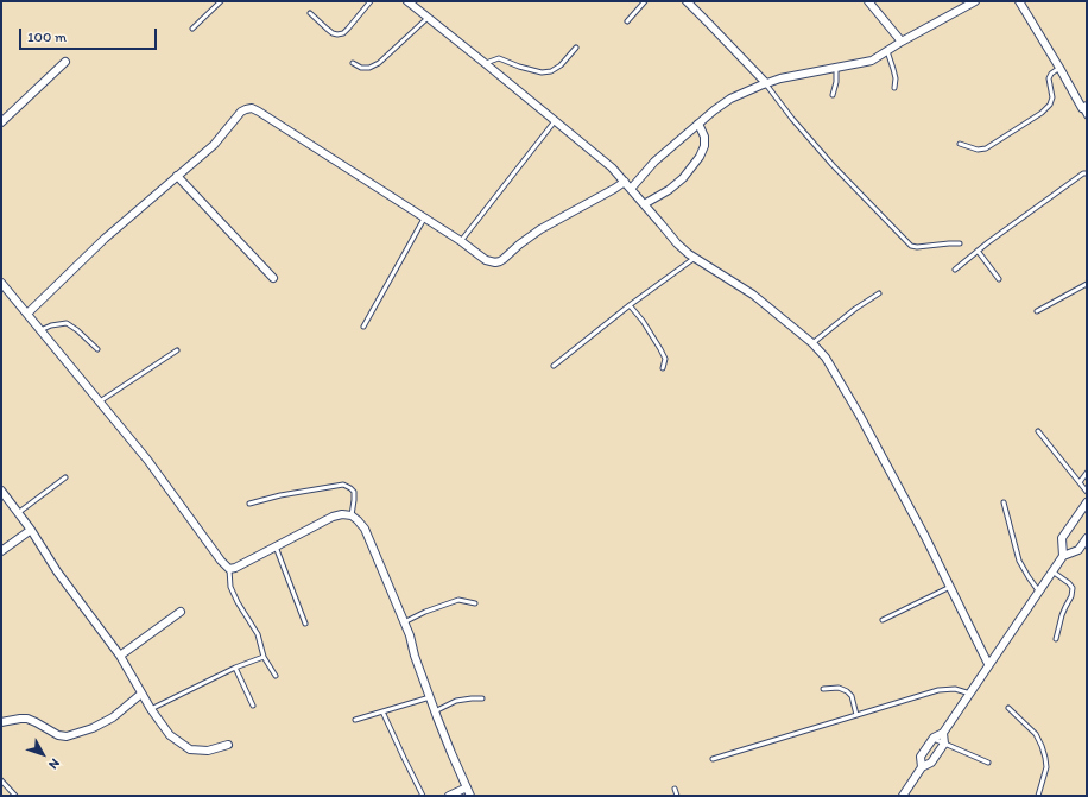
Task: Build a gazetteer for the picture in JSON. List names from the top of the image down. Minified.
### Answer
{"scale_bar":"100 m","north":"bottom right"}
